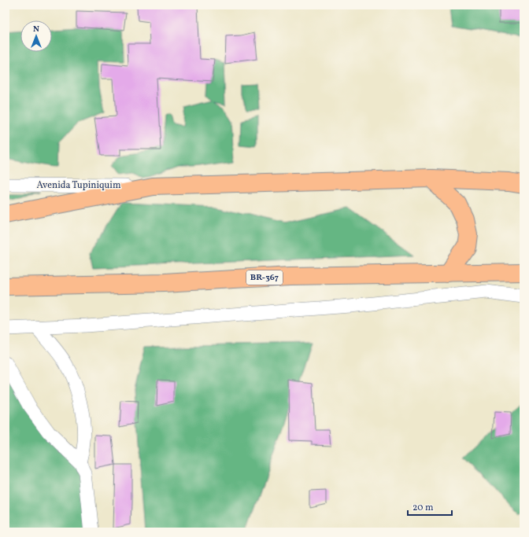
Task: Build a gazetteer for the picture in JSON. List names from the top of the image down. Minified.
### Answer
{"streets":{"main road":["BR-367"],"street":["Avenida Tupiniquim"]},"scale_bar":"20 m","north":"top"}
